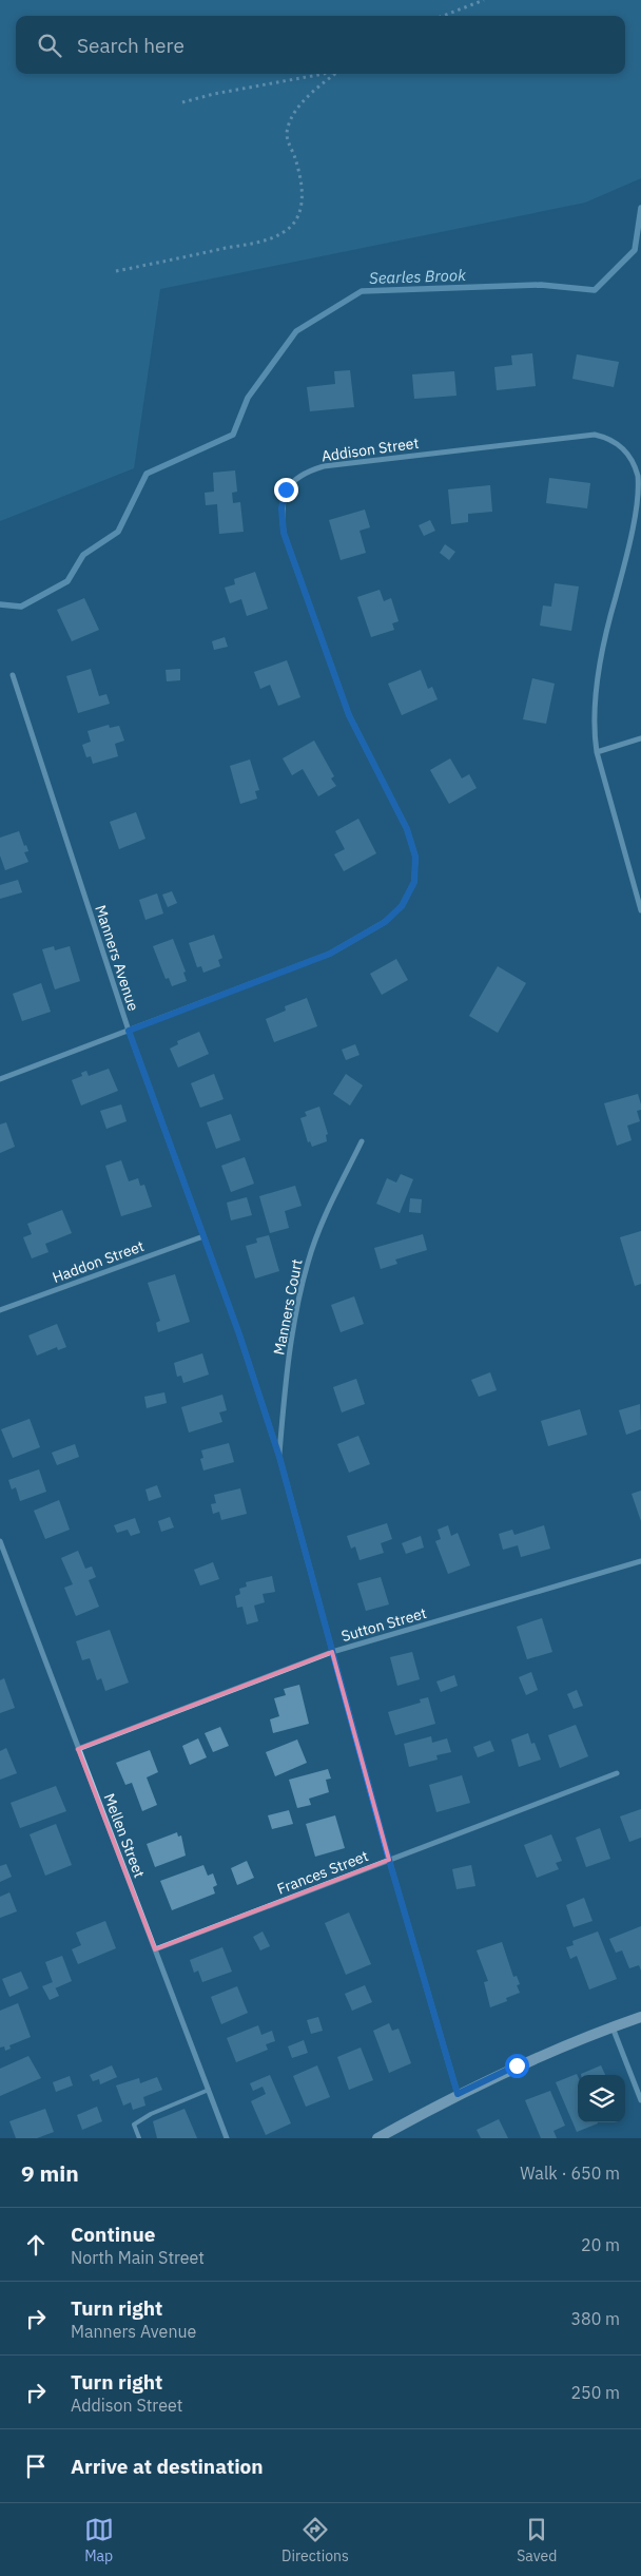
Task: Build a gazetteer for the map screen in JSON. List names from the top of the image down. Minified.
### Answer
{"streets":{"street":["Addison Street","Manners Avenue","Haddon Street","Manners Court","Sutton Street","Mellen Street","Frances Street"]},"crossings":[["Addison Street","Manners Avenue"],["Manners Avenue","Haddon Street"],["Manners Avenue","Manners Court"],["Manners Avenue","Sutton Street"],["Manners Avenue","Frances Street"],["Sutton Street","Mellen Street"],["Mellen Street","Frances Street"]],"water":["Searles Brook"],"page":{"search":"Search here","heading":["9 min","Walk · 650 m"],"list":[["Continue","North Main Street","20 m"],["Turn right","Manners Avenue","380 m"],["Turn right","Addison Street","250 m"],"Arrive at destination"],"nav":["Map","Directions","Saved"]}}
